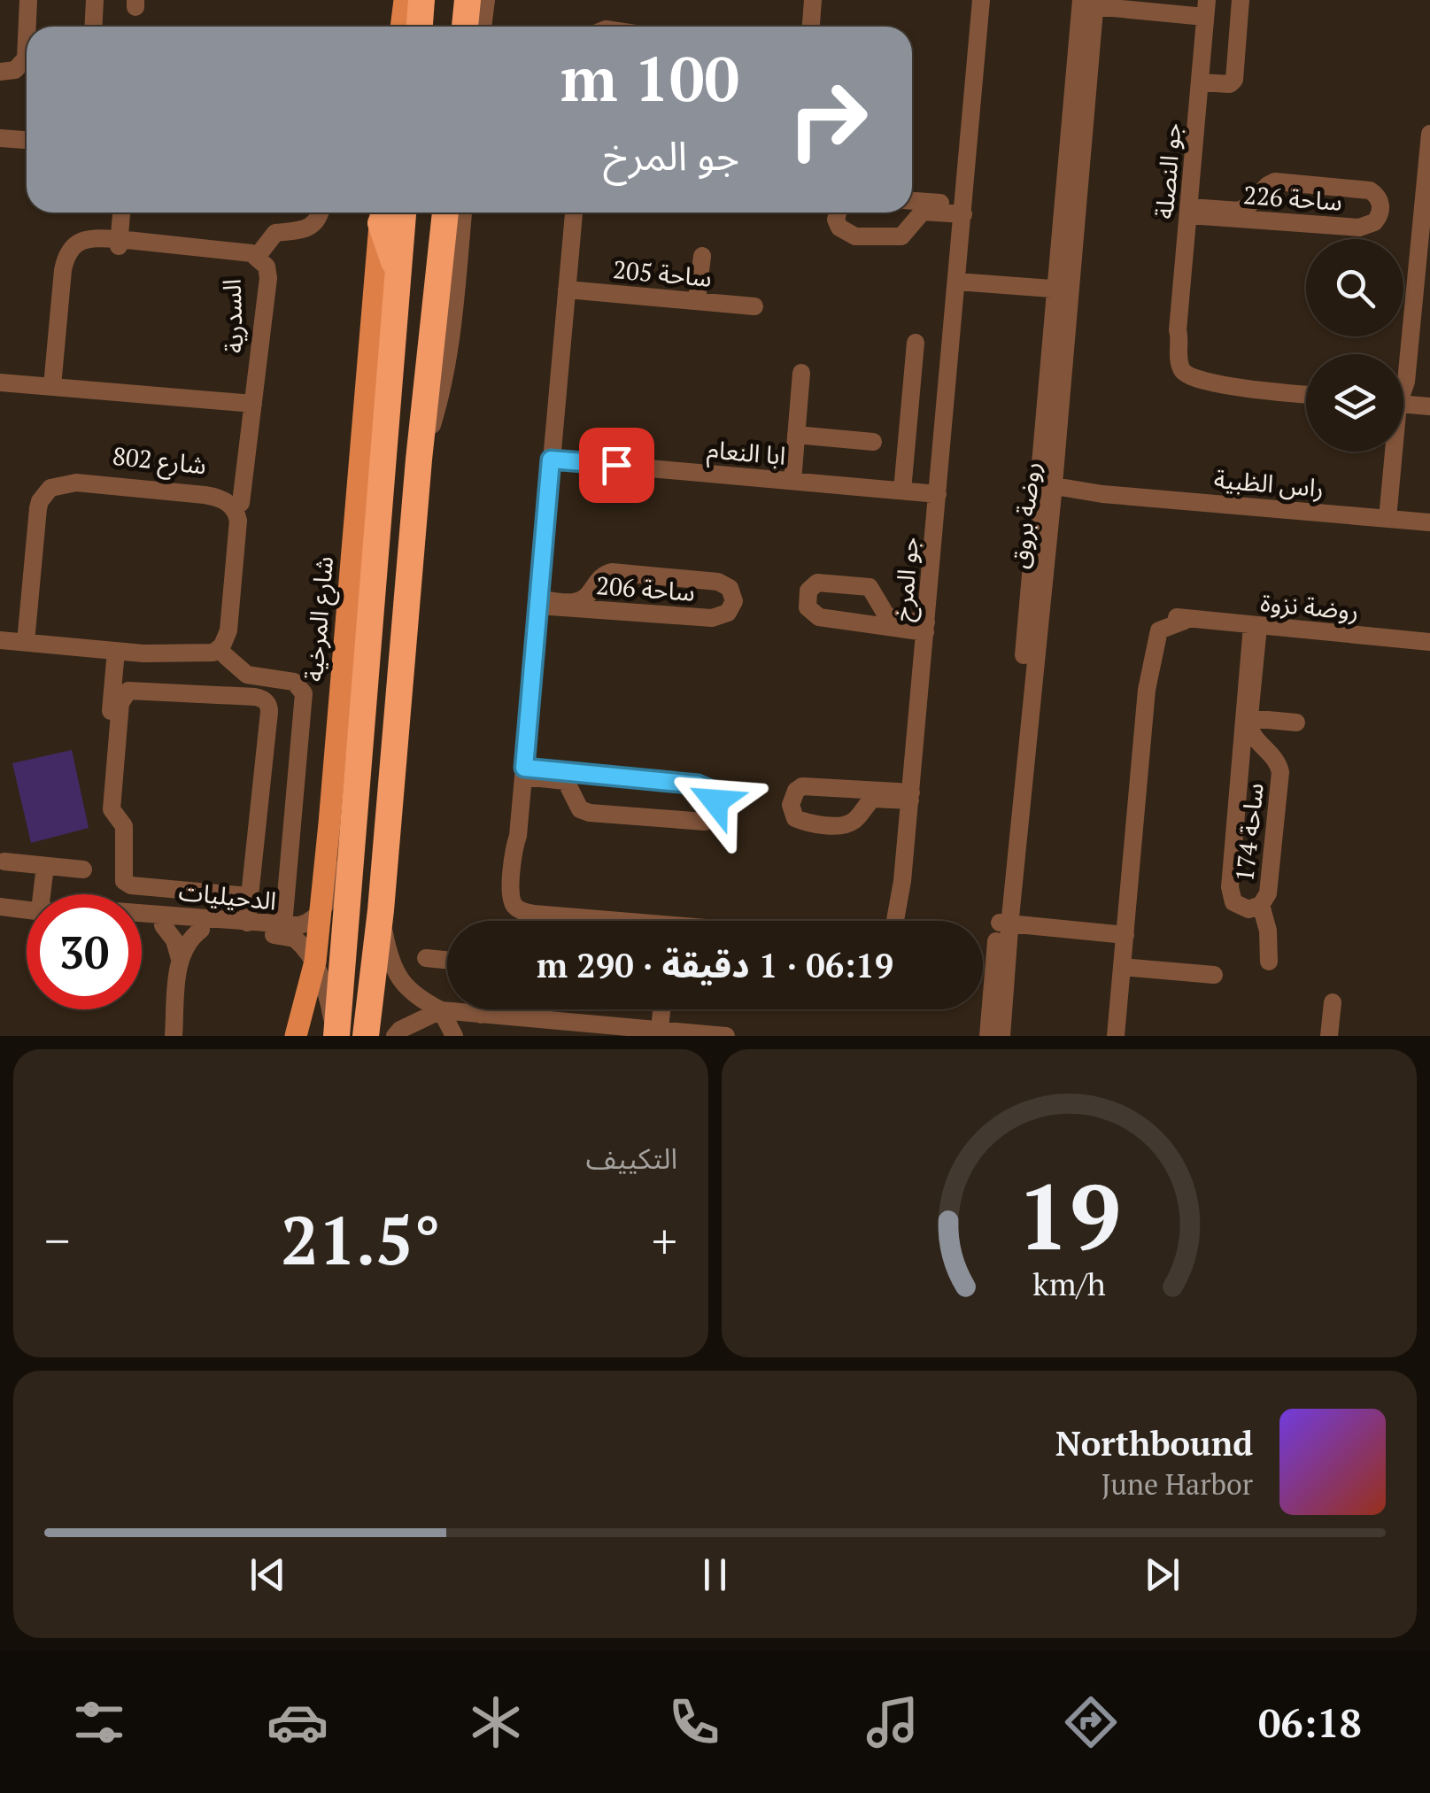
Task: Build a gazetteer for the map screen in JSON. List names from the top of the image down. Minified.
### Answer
{"streets":{"main road":["شارع المرخية"],"street":["جو النصلة","ساحة 226","ساحة 205","السدرية","ابا النعام","شارع 802","راس الظبية","روضة بروق","جو المرخ","ساحة 206","روضة نزوة","ساحة 174","الدحيليات"]},"crossings":[["جو النصلة","ساحة 226"],["جو النصلة","روضة بروق"],["ابا النعام","جو المرخ"],["راس الظبية","روضة بروق"],["روضة نزوة","ساحة 174"],["شارع المرخية","الدحيليات"]],"page":{"turn":["100 m","جو المرخ"],"limit":"30","trip":"06:19 · 1 دقيقة · 290 m","tile":"التكييف","heat":["−","21.5°","+"],"song":["Northbound","June Harbor"],"tabs":"06:18","gauge":["19","km/h"]}}
